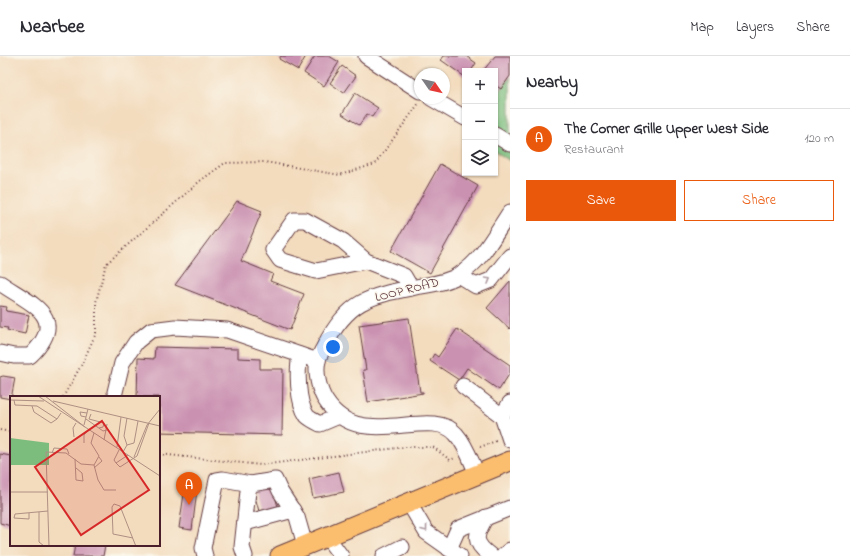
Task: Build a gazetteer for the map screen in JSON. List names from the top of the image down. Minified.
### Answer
{"streets":{"street":["LOOP ROAD"]},"north":"bottom right","page":{"header":"Nearbee","nav":["Map","Layers","Share"],"heading":"Nearby","map_buttons":["+","−"],"list":[{"mark":"A","name":"The Corner Grille Upper West Side","note":"Restaurant","value":"120 m"}],"buttons":["Save","Share"],"pins":"A"}}
